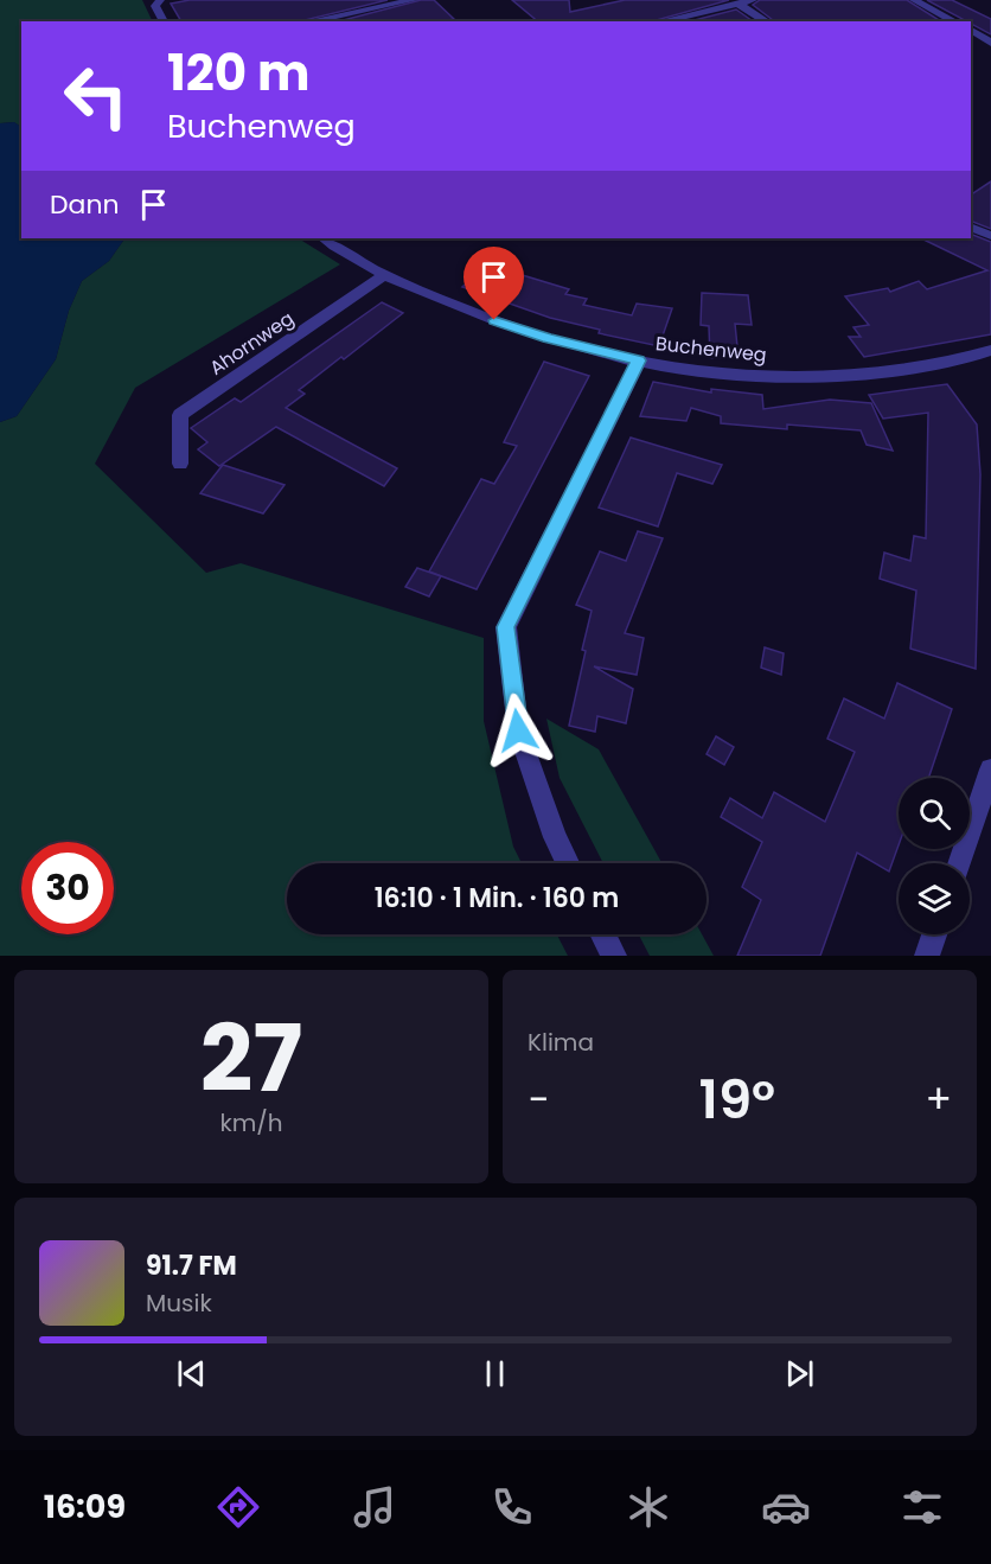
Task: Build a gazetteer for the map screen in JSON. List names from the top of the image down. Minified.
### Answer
{"streets":{"street":["Ahornweg","Buchenweg"]},"crossings":[["Ahornweg","Buchenweg"]],"page":{"turn":["120 m","Buchenweg"],"then":"Dann","limit":"30","trip":"16:10 · 1 Min. · 160 m","tile":[["27","km/h"],"Klima"],"heat":["−","19°","+"],"song":["91.7 FM","Musik"],"tabs":"16:09"}}
